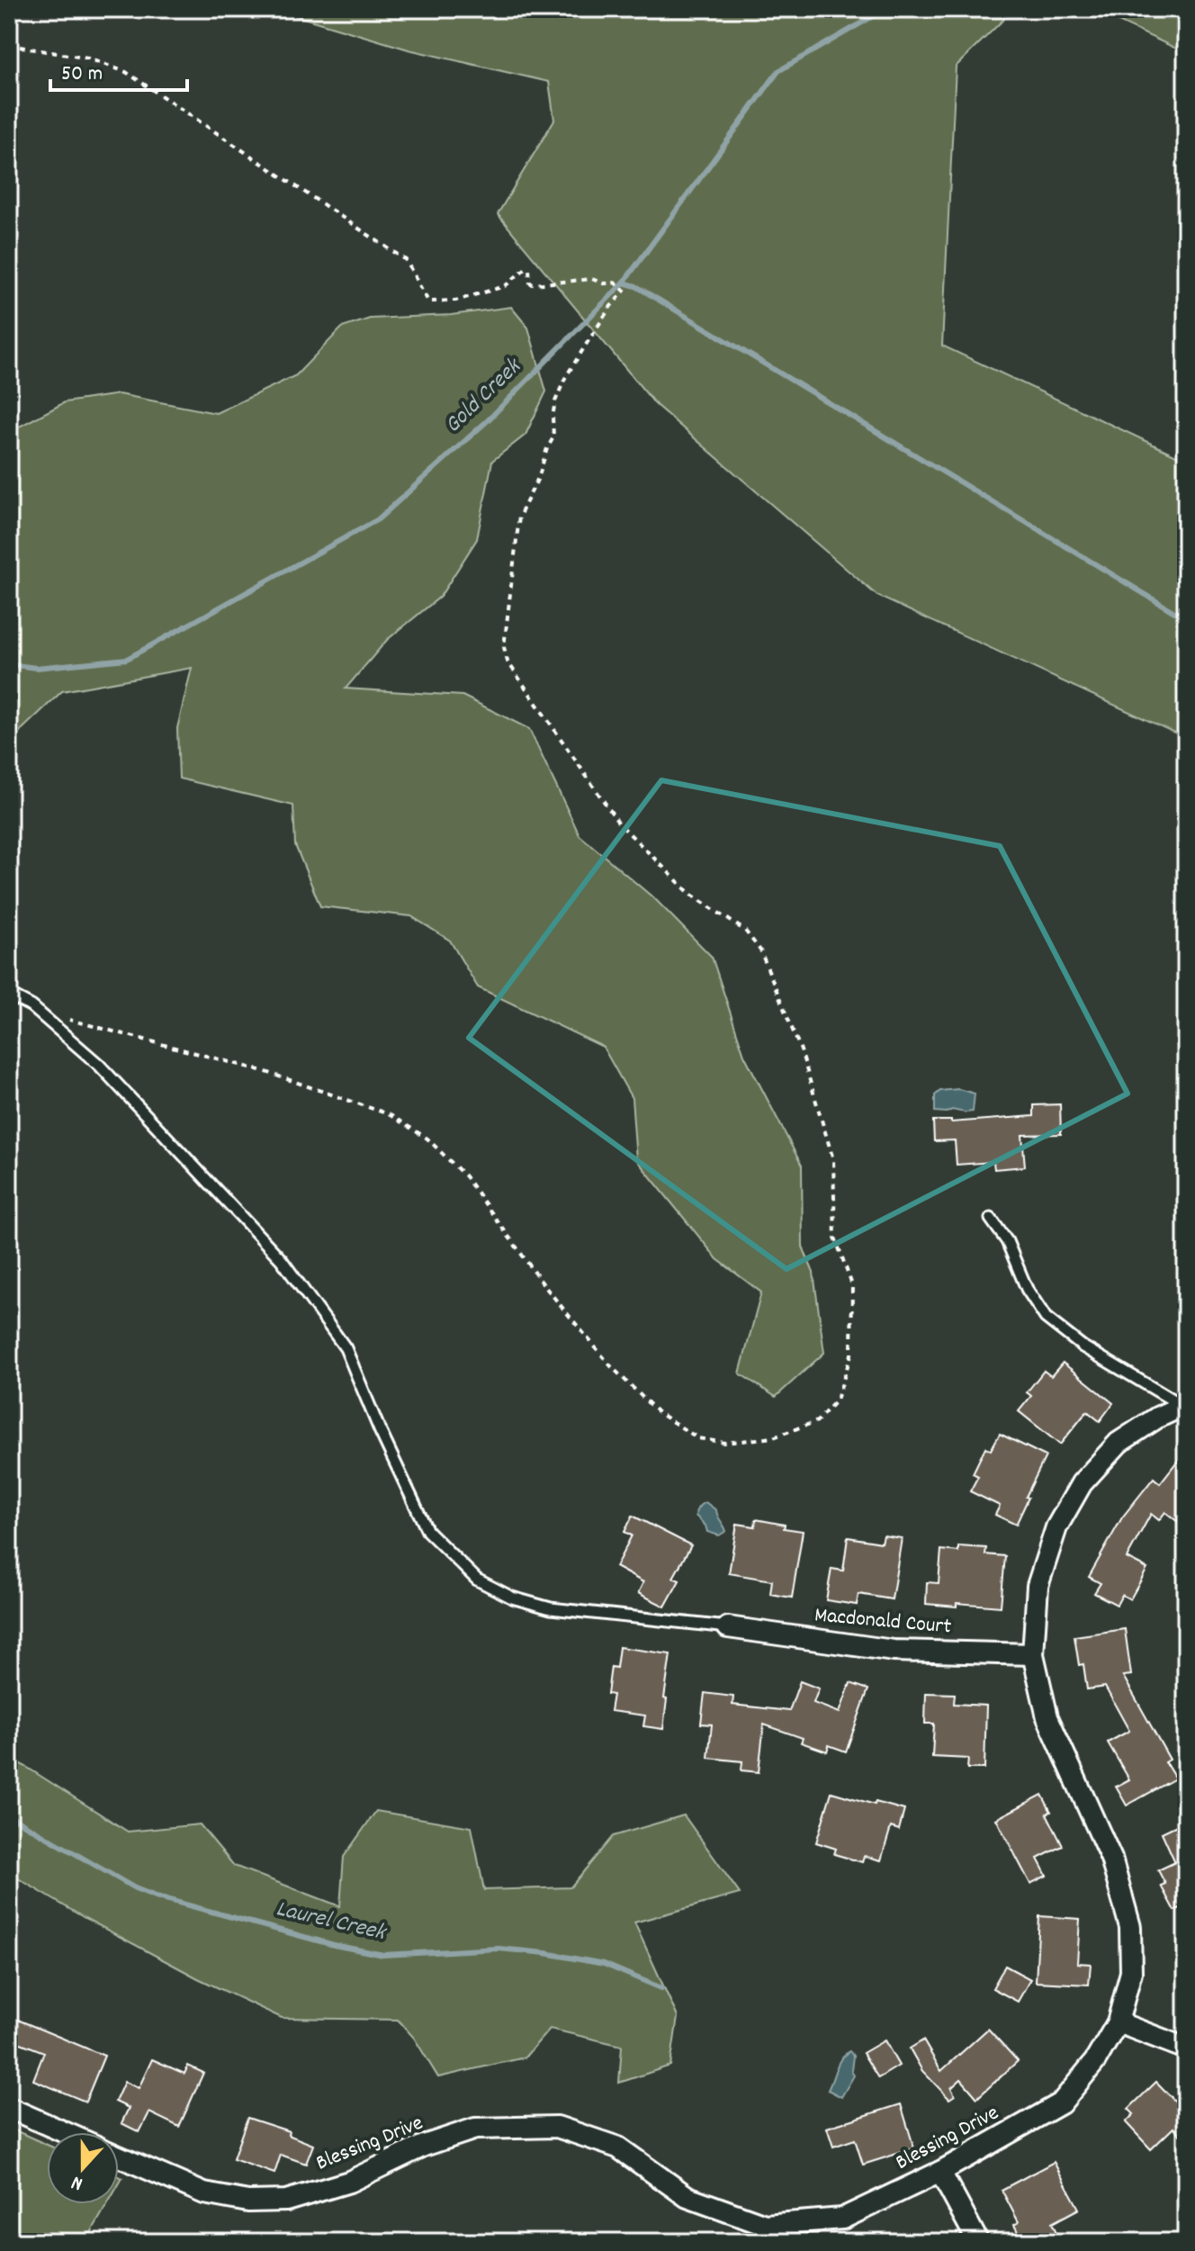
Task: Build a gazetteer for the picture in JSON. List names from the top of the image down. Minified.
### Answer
{"streets":{"street":["Macdonald Court","Blessing Drive"]},"crossings":[["Macdonald Court","Blessing Drive"]],"water":["Gold Creek","Laurel Creek"],"scale_bar":"50 m","north":"bottom"}
